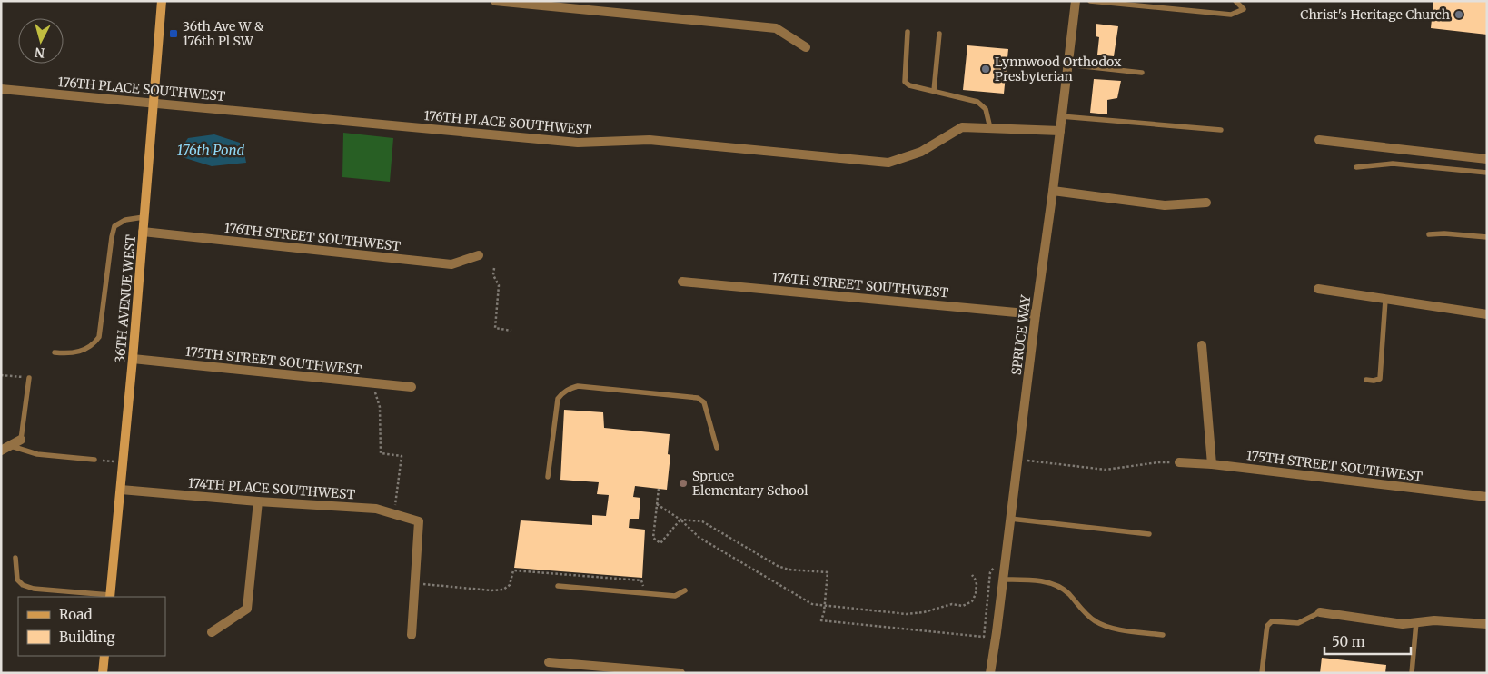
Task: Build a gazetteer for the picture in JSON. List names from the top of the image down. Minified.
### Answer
{"streets":{"main road":["36TH AVENUE WEST"],"street":["176TH PLACE SOUTHWEST","176TH STREET SOUTHWEST","SPRUCE WAY","175TH STREET SOUTHWEST","174TH PLACE SOUTHWEST"]},"crossings":[["176TH PLACE SOUTHWEST","36TH AVENUE WEST"],["176TH PLACE SOUTHWEST","SPRUCE WAY"],["176TH STREET SOUTHWEST","36TH AVENUE WEST"],["176TH STREET SOUTHWEST","SPRUCE WAY"],["36TH AVENUE WEST","175TH STREET SOUTHWEST"],["36TH AVENUE WEST","174TH PLACE SOUTHWEST"]],"water":["176th Pond"],"places":{"other":["Christ's Heritage Church","Lynnwood Orthodox Presbyterian","Spruce Elementary School"],"transit":["36th Ave W & 176th Pl SW"]},"legend":["Road","Building"],"scale_bar":"50 m","north":"bottom"}
